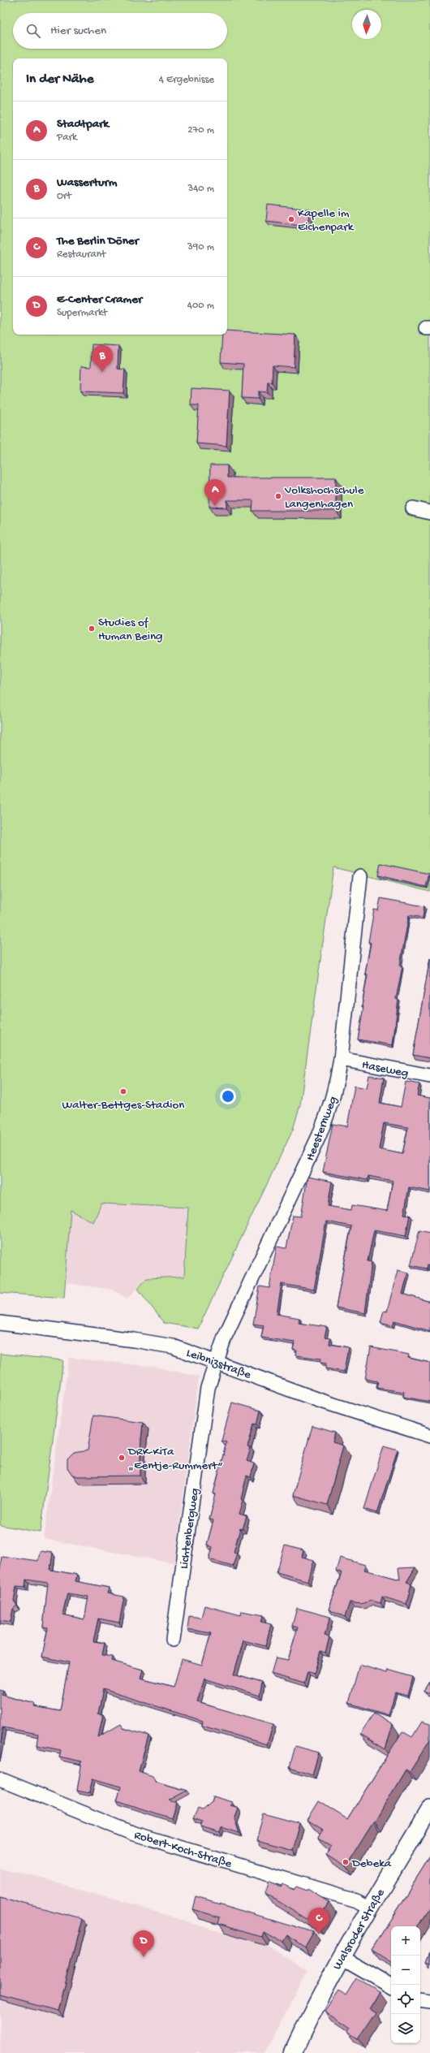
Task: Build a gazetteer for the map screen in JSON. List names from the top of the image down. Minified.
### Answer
{"streets":{"street":["Haseweg","Heesternweg","Leibnizstraße","Lichtenbergweg","Robert-Koch-Straße","Walsroder Straße"]},"crossings":[["Haseweg","Heesternweg"],["Heesternweg","Leibnizstraße"],["Heesternweg","Lichtenbergweg"],["Leibnizstraße","Lichtenbergweg"],["Robert-Koch-Straße","Walsroder Straße"]],"places":["Kapelle im Eichenpark","Volkshochschule Langenhagen","Studies of Human Being","Walter-Bettges-Stadion","DRK-KiTa „Eentje-Rummert“","Debeka"],"north":"bottom","page":{"search":"Hier suchen","heading":["In der Nähe","4 Ergebnisse"],"list":[{"mark":"A","name":"Stadtpark","note":"Park","value":"270 m"},{"mark":"B","name":"Wasserturm","note":"Ort","value":"340 m"},{"mark":"C","name":"The Berlin Döner","note":"Restaurant","value":"390 m"},{"mark":"D","name":"E-Center Cramer","note":"Supermarkt","value":"400 m"}],"pins":["B","A","C","D"],"map_buttons":["+","−"]}}
